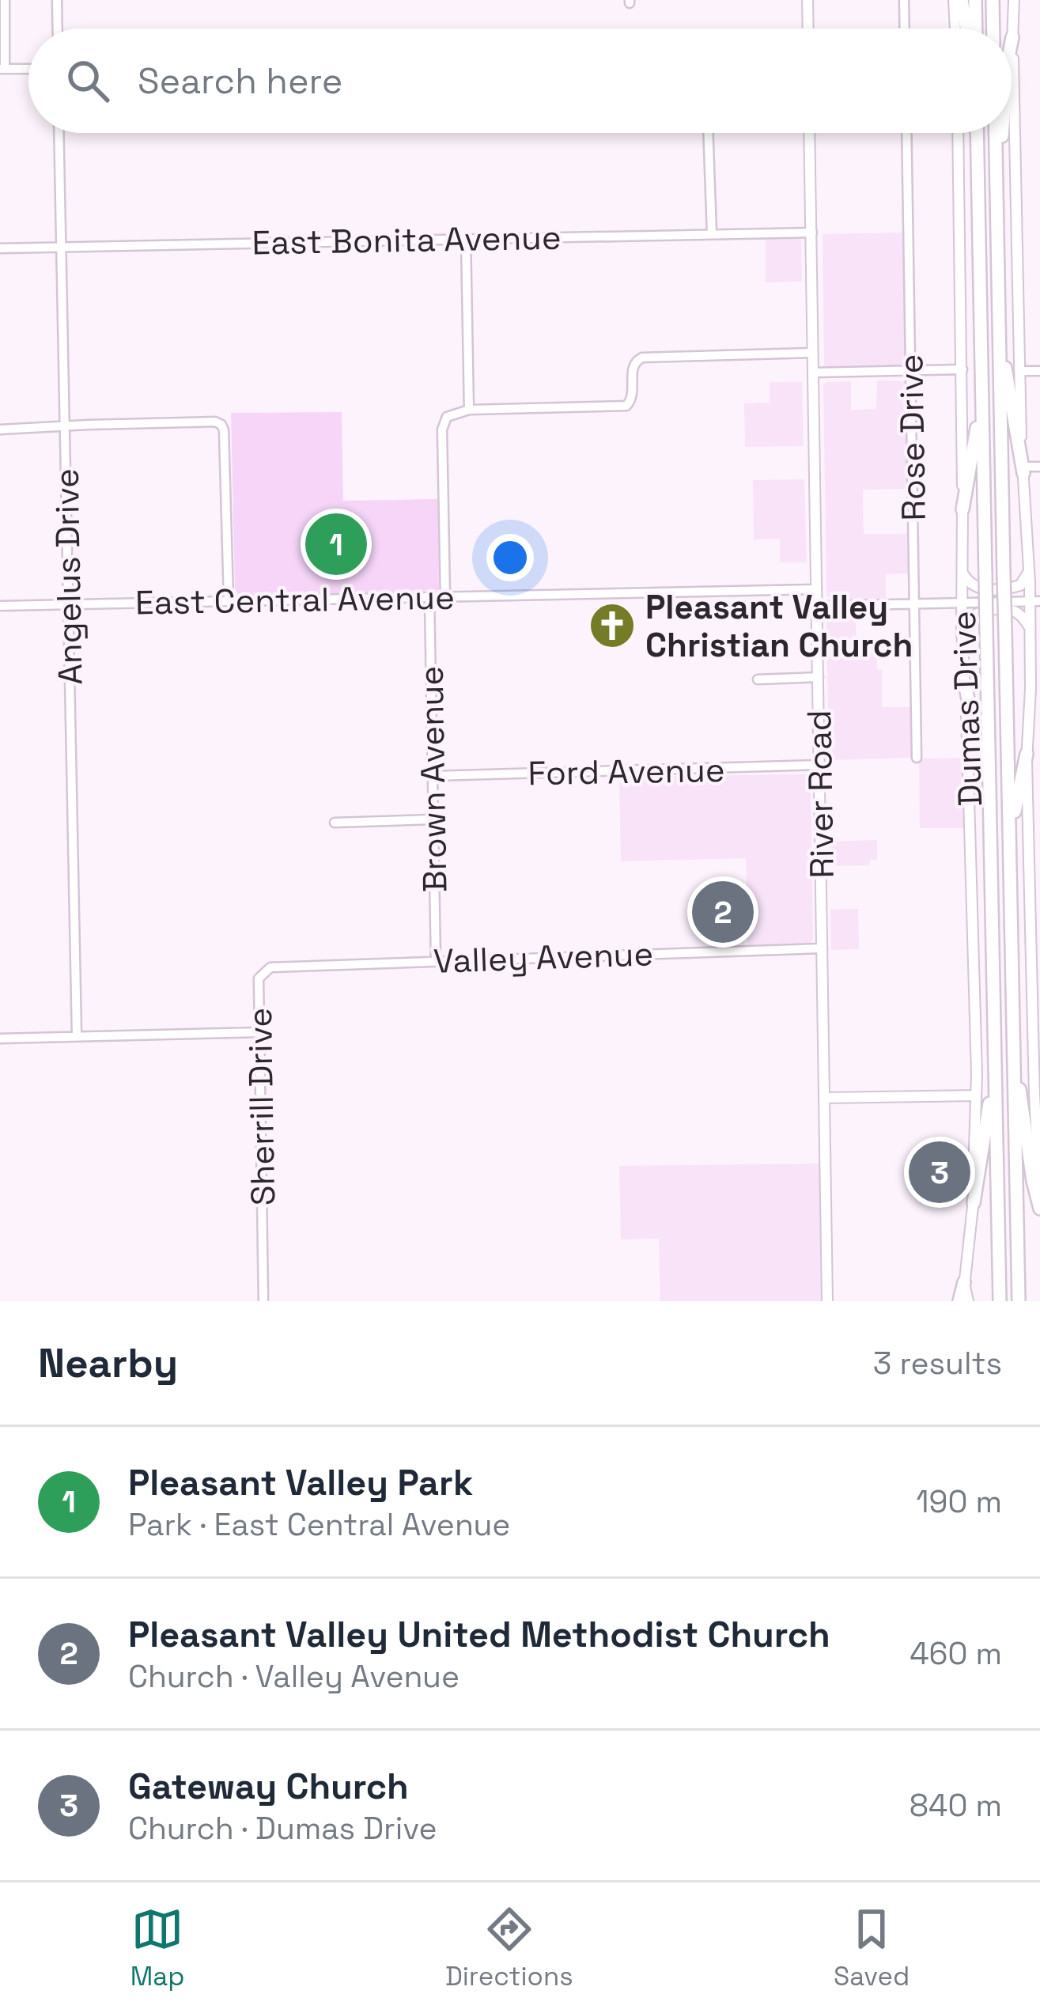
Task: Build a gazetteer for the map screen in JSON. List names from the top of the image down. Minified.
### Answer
{"streets":{"main road":["Dumas Drive","River Road"],"street":["East Bonita Avenue","Rose Drive","Angelus Drive","East Central Avenue","Ford Avenue","Brown Avenue","Valley Avenue","Sherrill Drive"]},"crossings":[["East Bonita Avenue","Angelus Drive"],["East Bonita Avenue","River Road"],["Angelus Drive","East Central Avenue"],["East Central Avenue","Brown Avenue"],["East Central Avenue","River Road"],["Ford Avenue","Brown Avenue"],["Ford Avenue","River Road"],["Brown Avenue","Valley Avenue"],["River Road","Valley Avenue"],["Valley Avenue","Sherrill Drive"]],"places":{"church":["Pleasant Valley Christian Church"]},"page":{"search":"Search here","pins":["1","2","3"],"heading":["Nearby","3 results"],"list":[{"mark":"1","name":"Pleasant Valley Park","note":"Park · East Central Avenue","value":"190 m"},{"mark":"2","name":"Pleasant Valley United Methodist Church","note":"Church · Valley Avenue","value":"460 m"},{"mark":"3","name":"Gateway Church","note":"Church · Dumas Drive","value":"840 m"}],"nav":["Map","Directions","Saved"]}}
